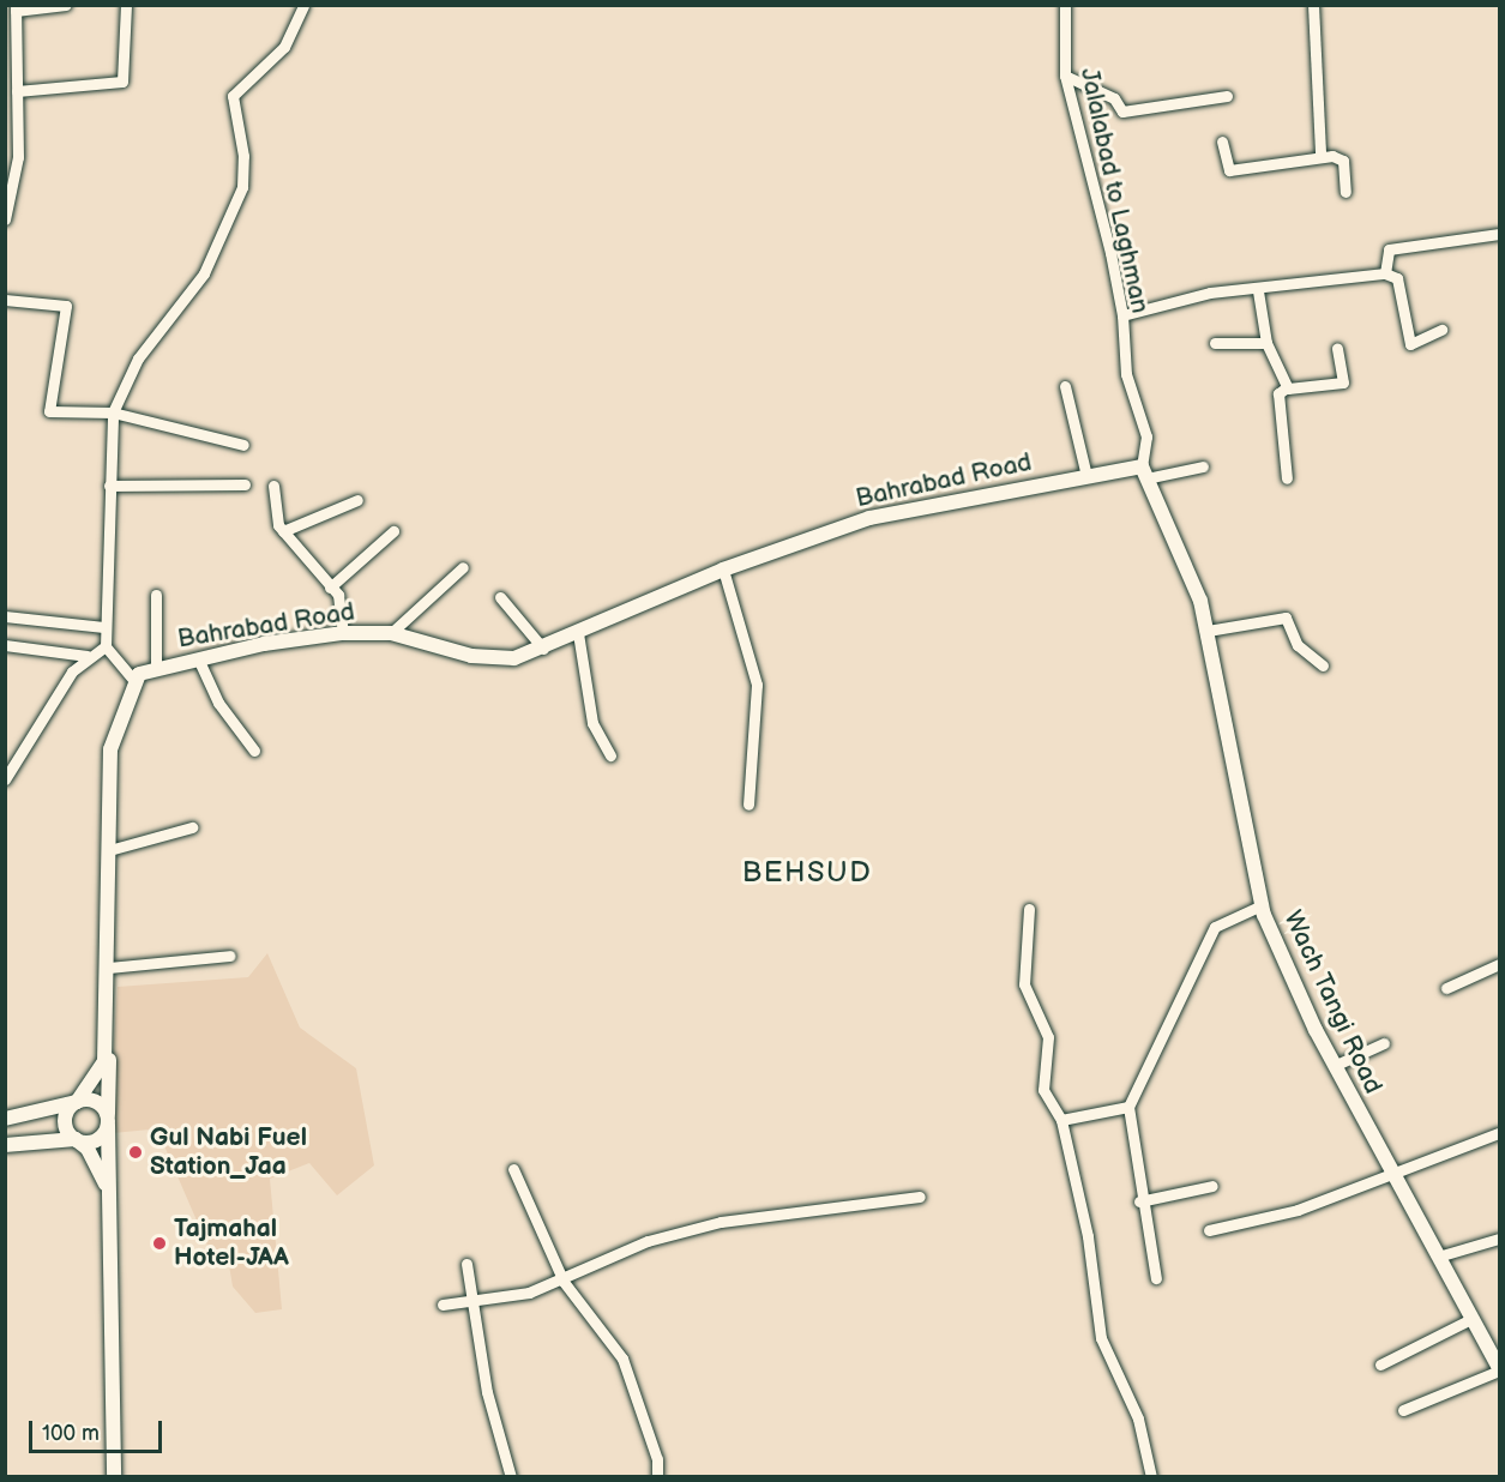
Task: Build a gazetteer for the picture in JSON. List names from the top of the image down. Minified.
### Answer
{"streets":{"main road":["Bahrabad Road","Wach Tangi Road"],"street":["Jalalabad to Laghman"]},"crossings":[["Jalalabad to Laghman","Bahrabad Road"],["Jalalabad to Laghman","Wach Tangi Road"],["Bahrabad Road","Wach Tangi Road"]],"districts":["BEHSUD"],"places":["Gul Nabi Fuel Station_Jaa","Tajmahal Hotel-JAA"],"scale_bar":"100 m"}
